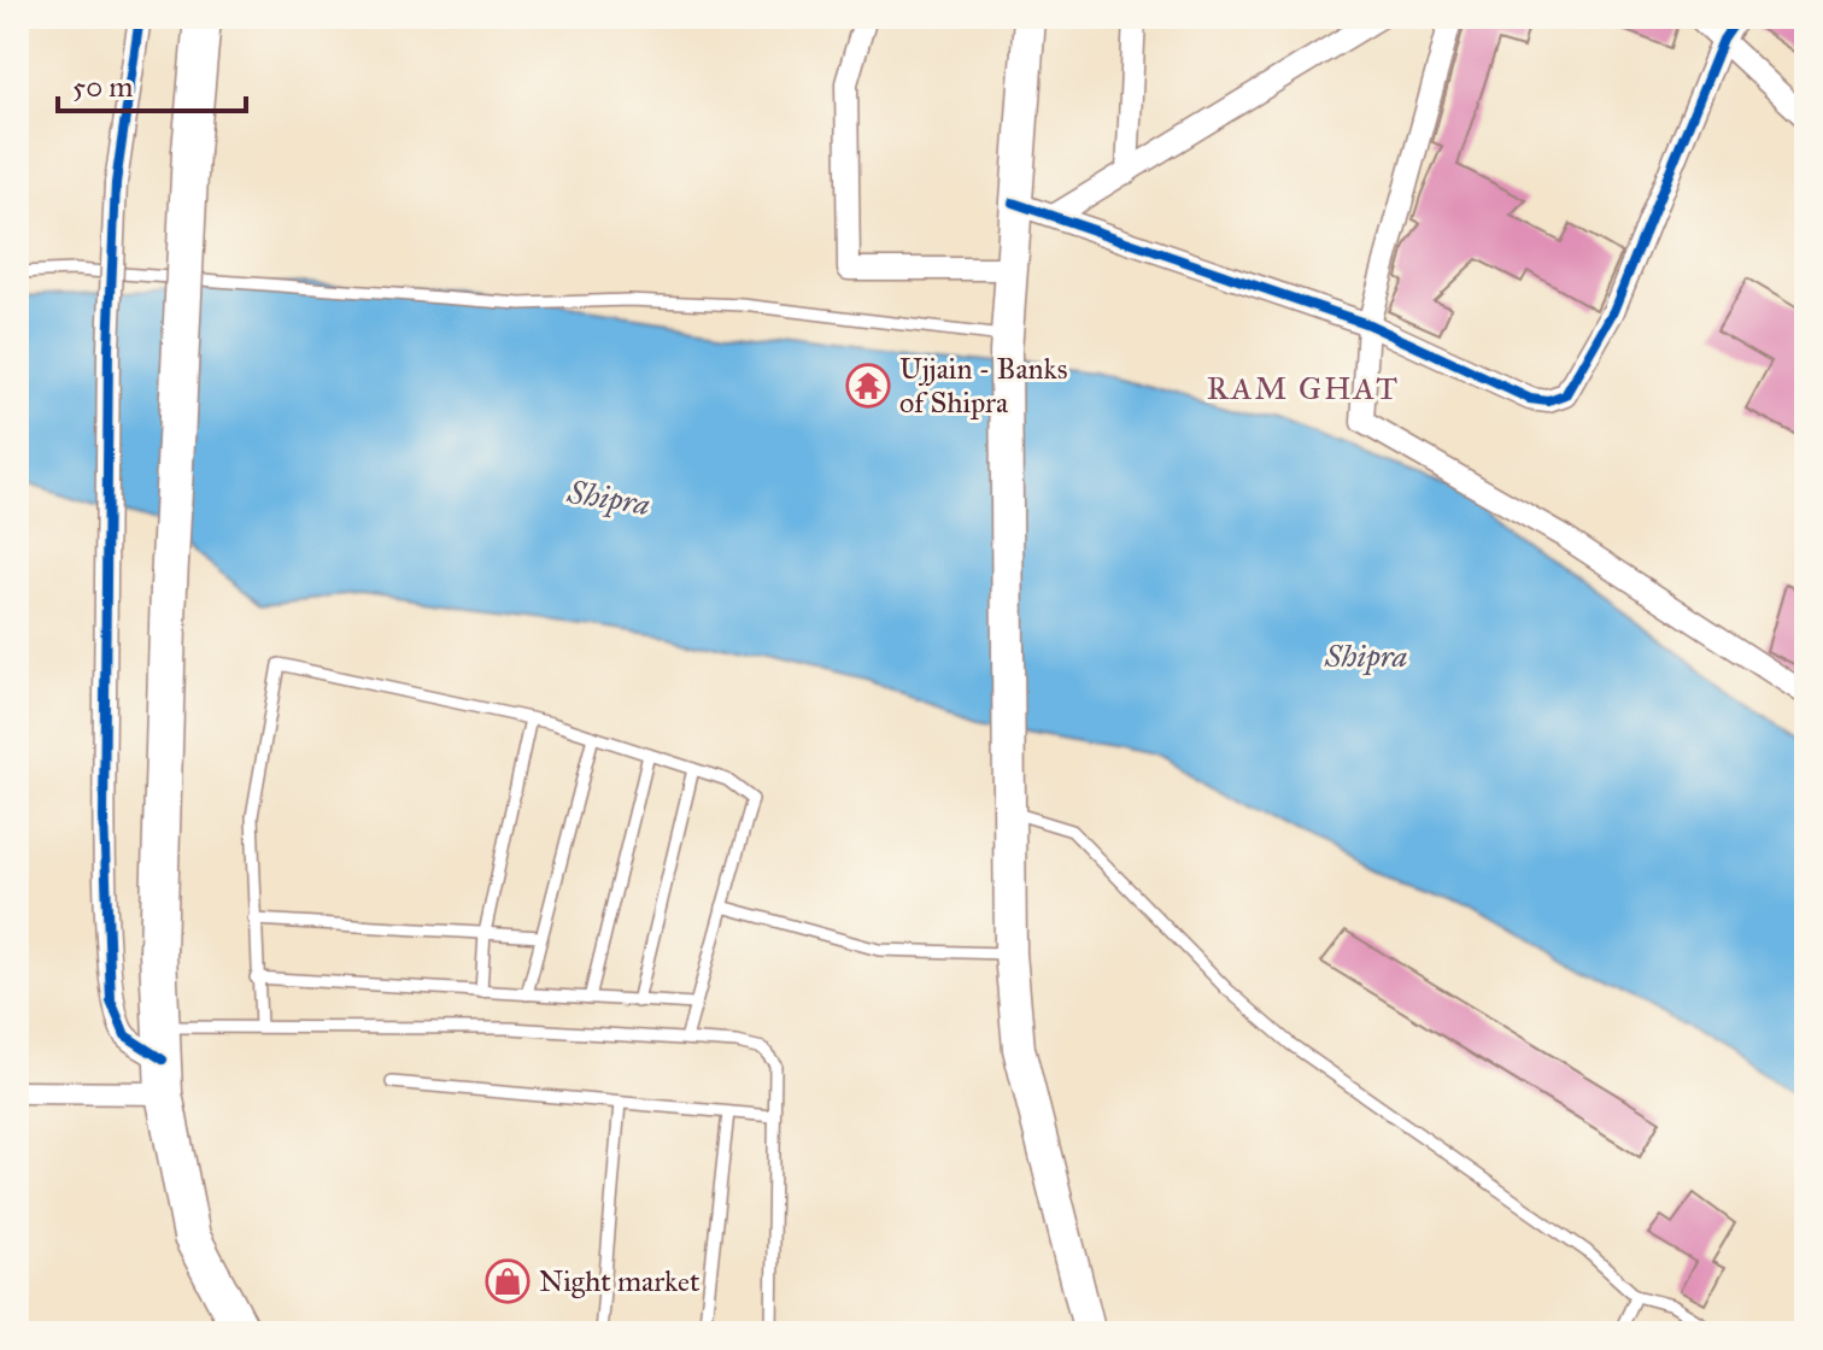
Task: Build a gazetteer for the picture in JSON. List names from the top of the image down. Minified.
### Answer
{"districts":["RAM GHAT"],"water":["Shipra"],"places":{"temple":["Ujjain - Banks of Shipra"],"shop":["Night market"]},"scale_bar":"50 m"}
